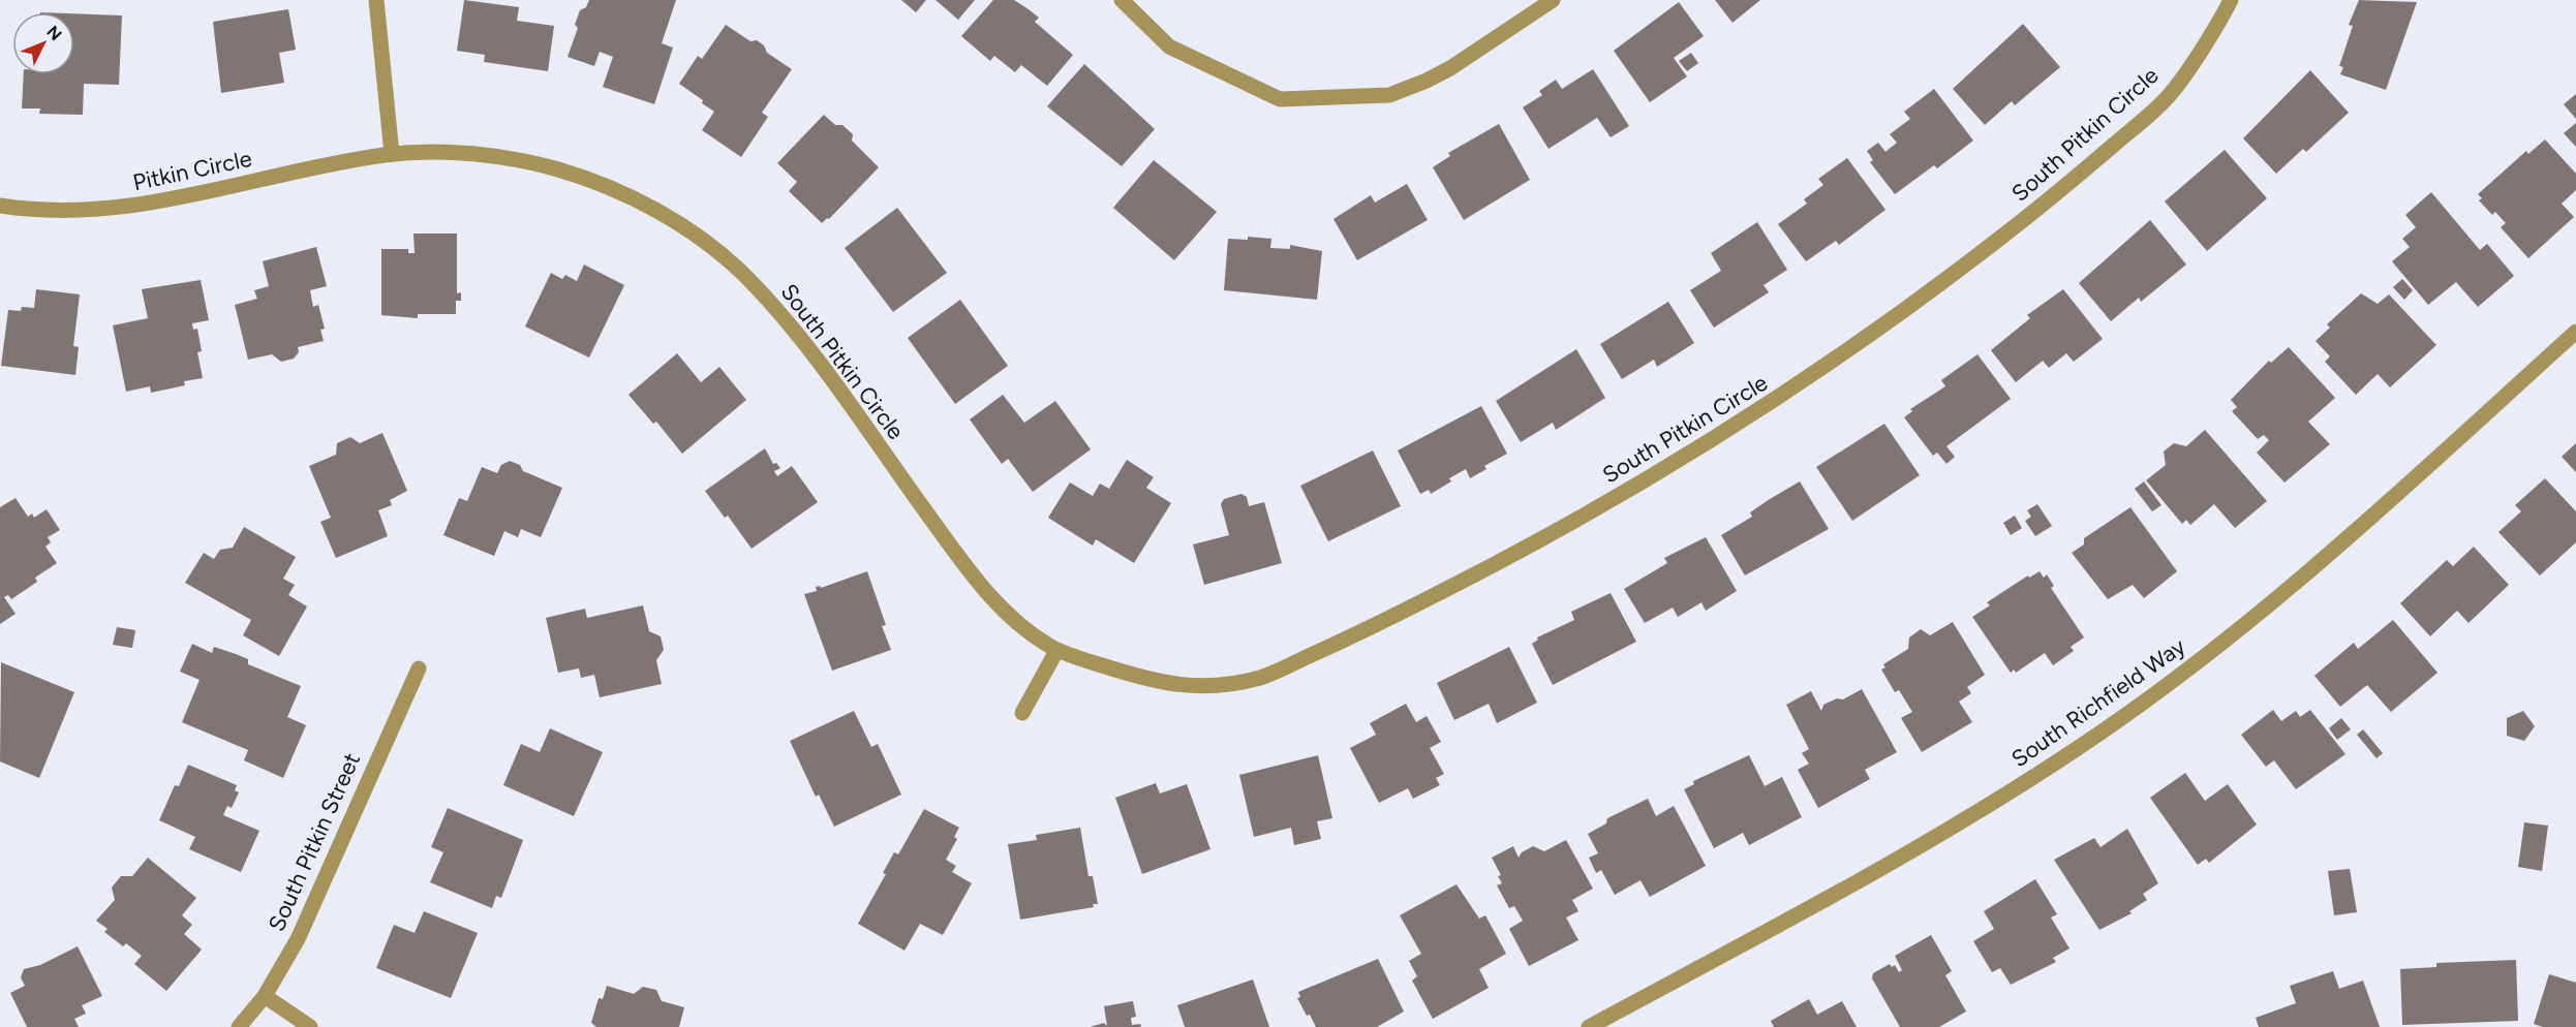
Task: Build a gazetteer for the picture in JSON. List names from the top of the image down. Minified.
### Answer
{"streets":{"street":["South Pitkin Circle","Pitkin Circle","South Richfield Way","South Pitkin Street"]},"crossings":[["South Pitkin Circle","Pitkin Circle"]],"north":"top right"}
